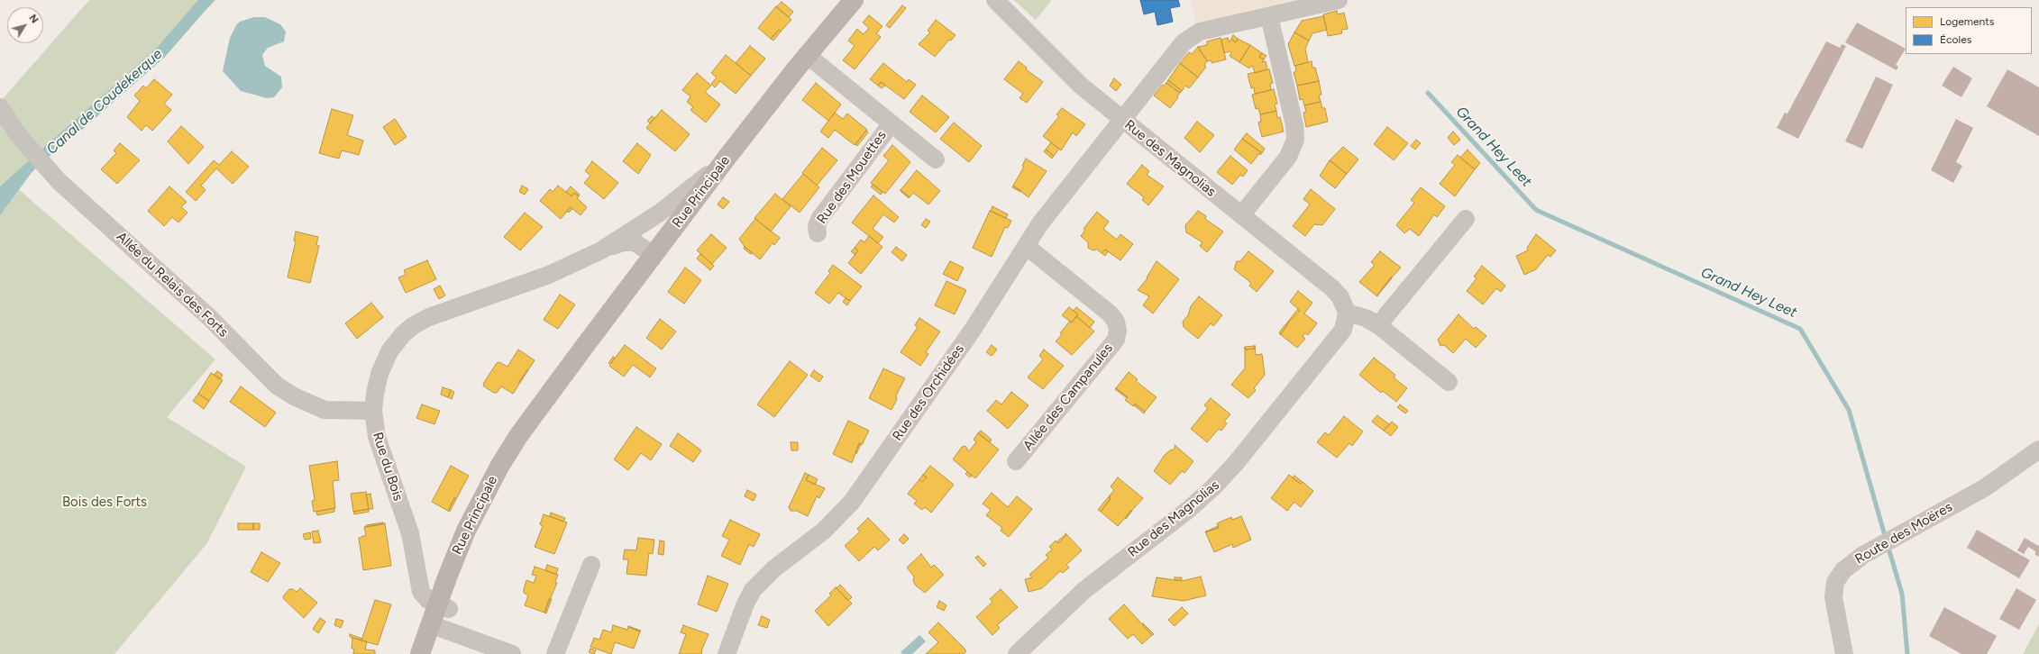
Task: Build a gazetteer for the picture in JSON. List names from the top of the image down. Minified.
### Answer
{"streets":{"street":["Rue des Magnolias","Rue des Mouettes","Rue Principale","Allée du Relais des Forts","Rue des Orchidées","Allée des Campanules","Rue du Bois","Route des Moëres"]},"crossings":[["Rue des Magnolias","Rue des Orchidées"],["Rue des Mouettes","Rue Principale"],["Rue Principale","Rue du Bois"],["Allée du Relais des Forts","Rue du Bois"],["Rue des Orchidées","Allée des Campanules"]],"water":["Canal de Coudekerque","Grand Hey Leet"],"parks":["Bois des Forts"],"legend":["Logements","Écoles"],"north":"top right"}
